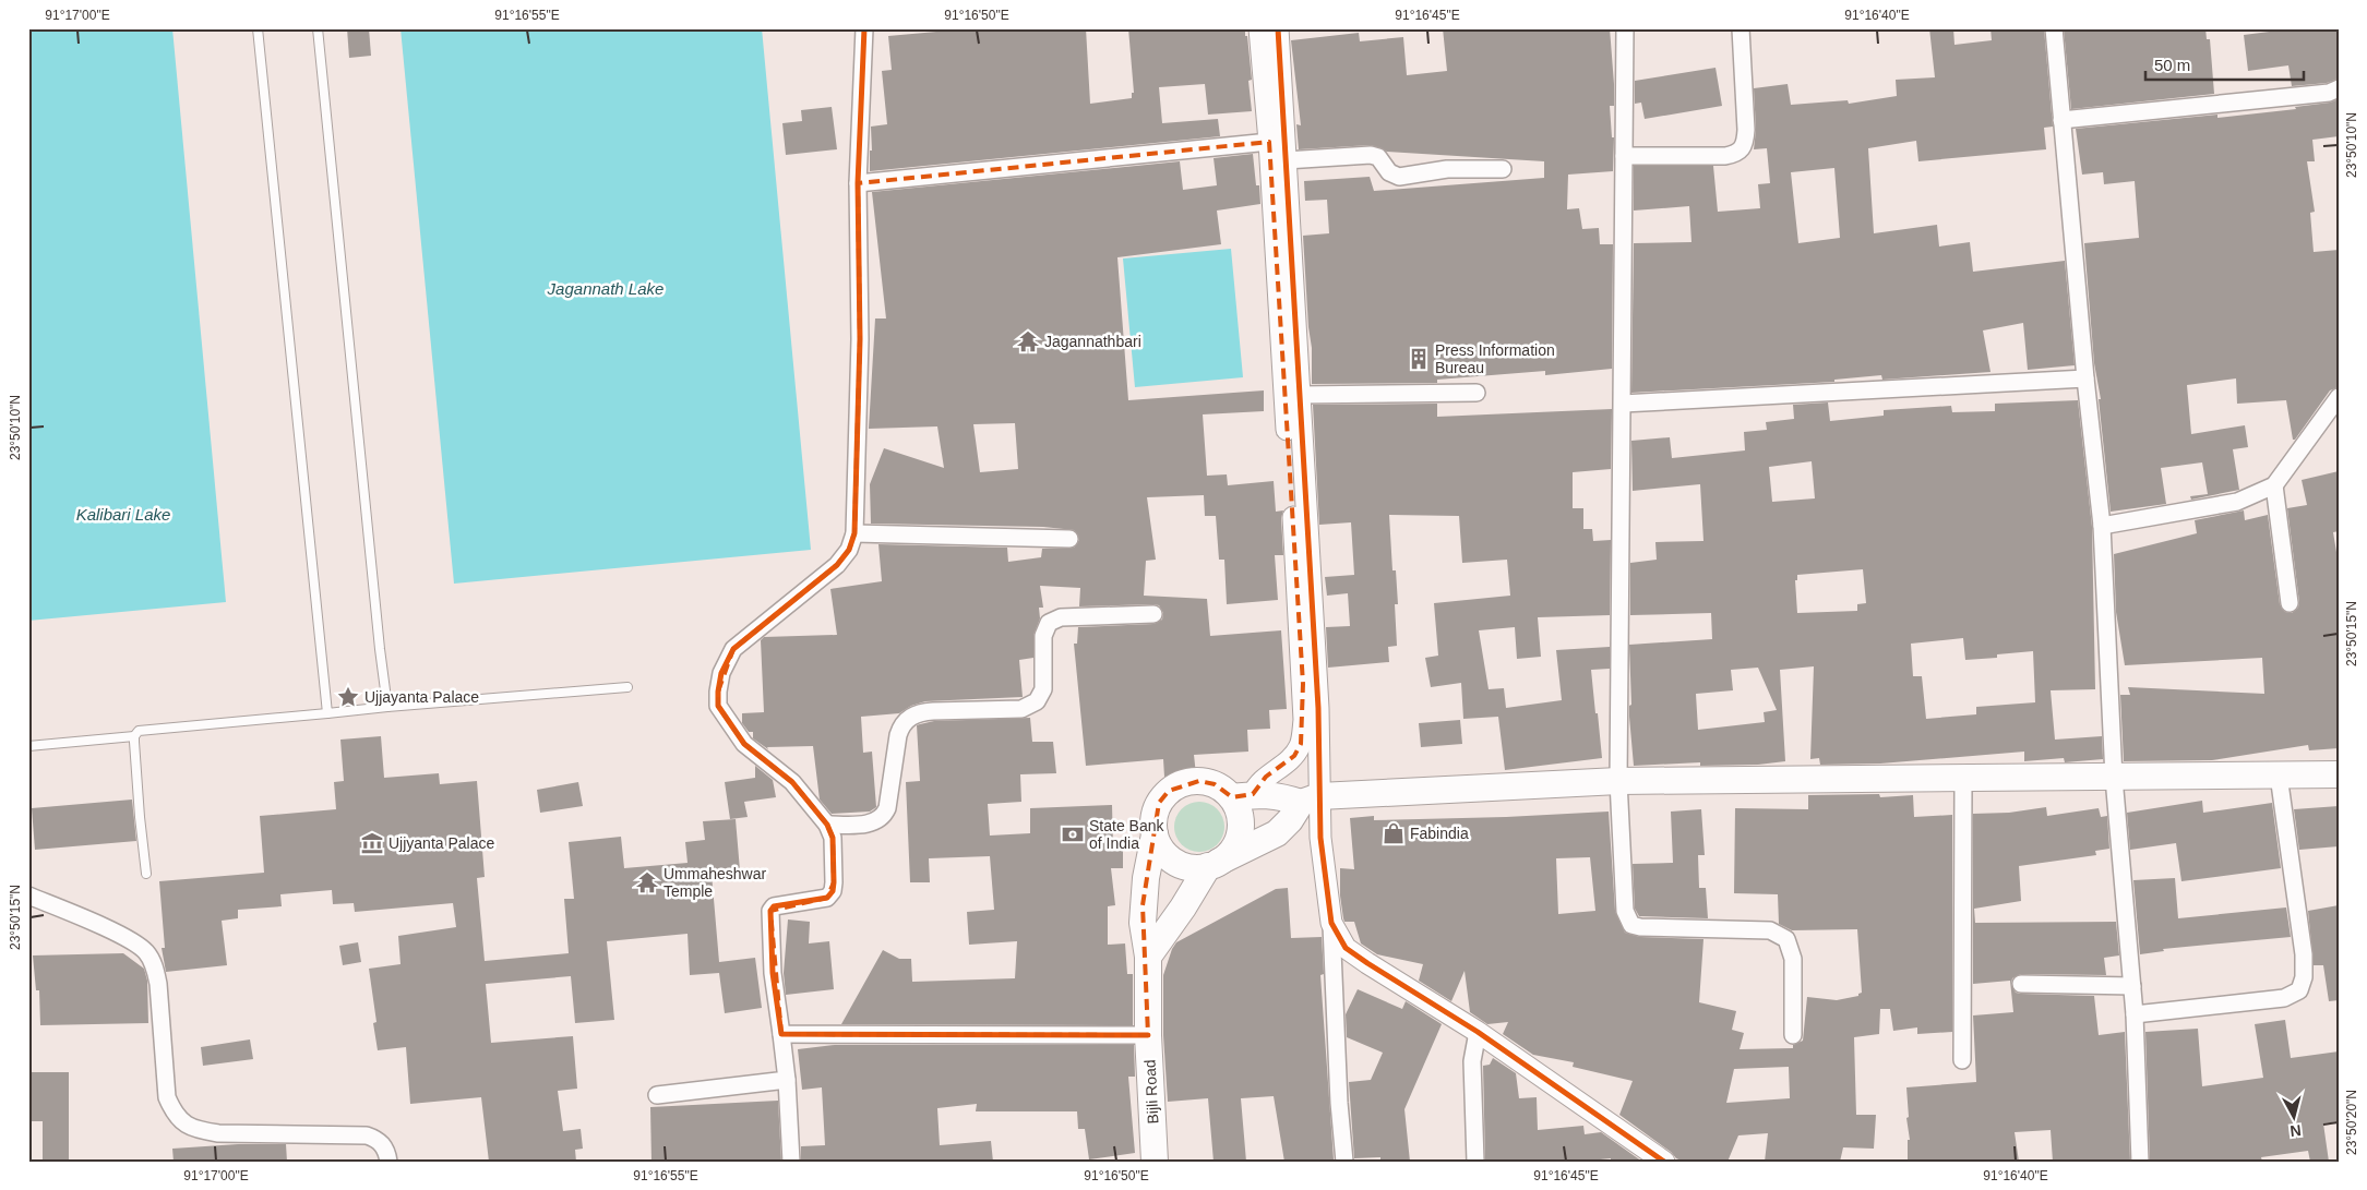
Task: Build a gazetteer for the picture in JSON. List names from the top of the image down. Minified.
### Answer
{"streets":{"main road":["Bijli Road"]},"water":["Jagannath Lake","Kalibari Lake"],"places":{"temple":["Jagannathbari","Ummaheshwar Temple"],"building":["Press Information Bureau"],"place":["Ujjayanta Palace"],"shop":["Fabindia"],"bank":["State Bank of India"],"museum":["Ujjyanta Palace"]},"scale_bar":"50 m","north":"bottom","coordinates":["91°17'00\"E","91°16'55\"E","91°16'50\"E","91°16'45\"E","91°16'40\"E","23°50'10\"N","23°50'15\"N","23°50'20\"N"]}
